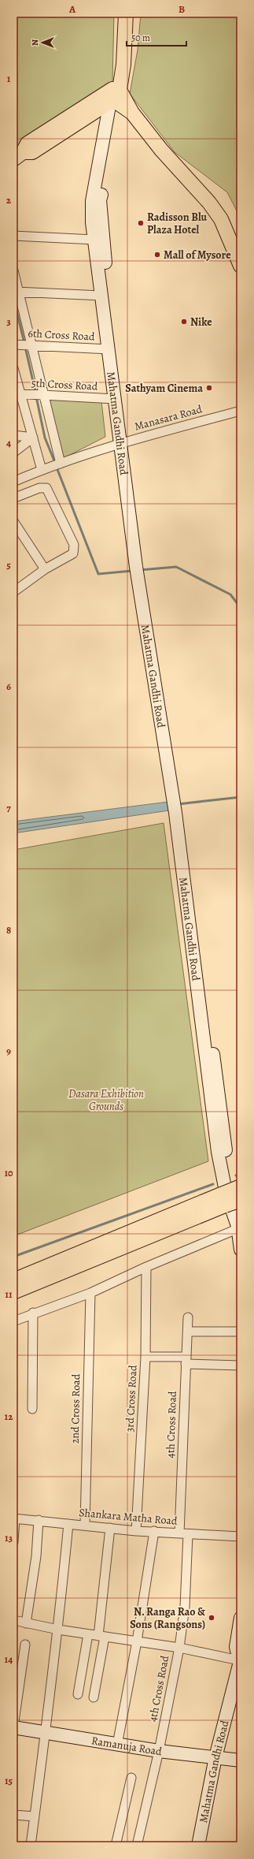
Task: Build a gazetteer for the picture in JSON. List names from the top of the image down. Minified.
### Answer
{"streets":{"main road":["Mahatma Gandhi Road","Ramanuja Road"],"street":["6th Cross Road","5th Cross Road","Manasara Road","3rd Cross Road","2nd Cross Road","4th Cross Road","Shankara Matha Road"]},"crossings":[["6th Cross Road","Mahatma Gandhi Road"],["5th Cross Road","Mahatma Gandhi Road"],["Manasara Road","Mahatma Gandhi Road"],["Mahatma Gandhi Road","Ramanuja Road"],["3rd Cross Road","Shankara Matha Road"],["2nd Cross Road","Shankara Matha Road"],["4th Cross Road","Shankara Matha Road"],["4th Cross Road","Ramanuja Road"]],"parks":["Dasara Exhibition Grounds"],"places":["Radisson Blu Plaza Hotel","Mall of Mysore","Nike","Sathyam Cinema","N. Ranga Rao & Sons (Rangsons)"],"scale_bar":"50 m","north":"left","grid":{"columns":["A","B"],"rows":["1","2","3","4","5","6","7","8","9","10","11","12","13","14","15"]}}
